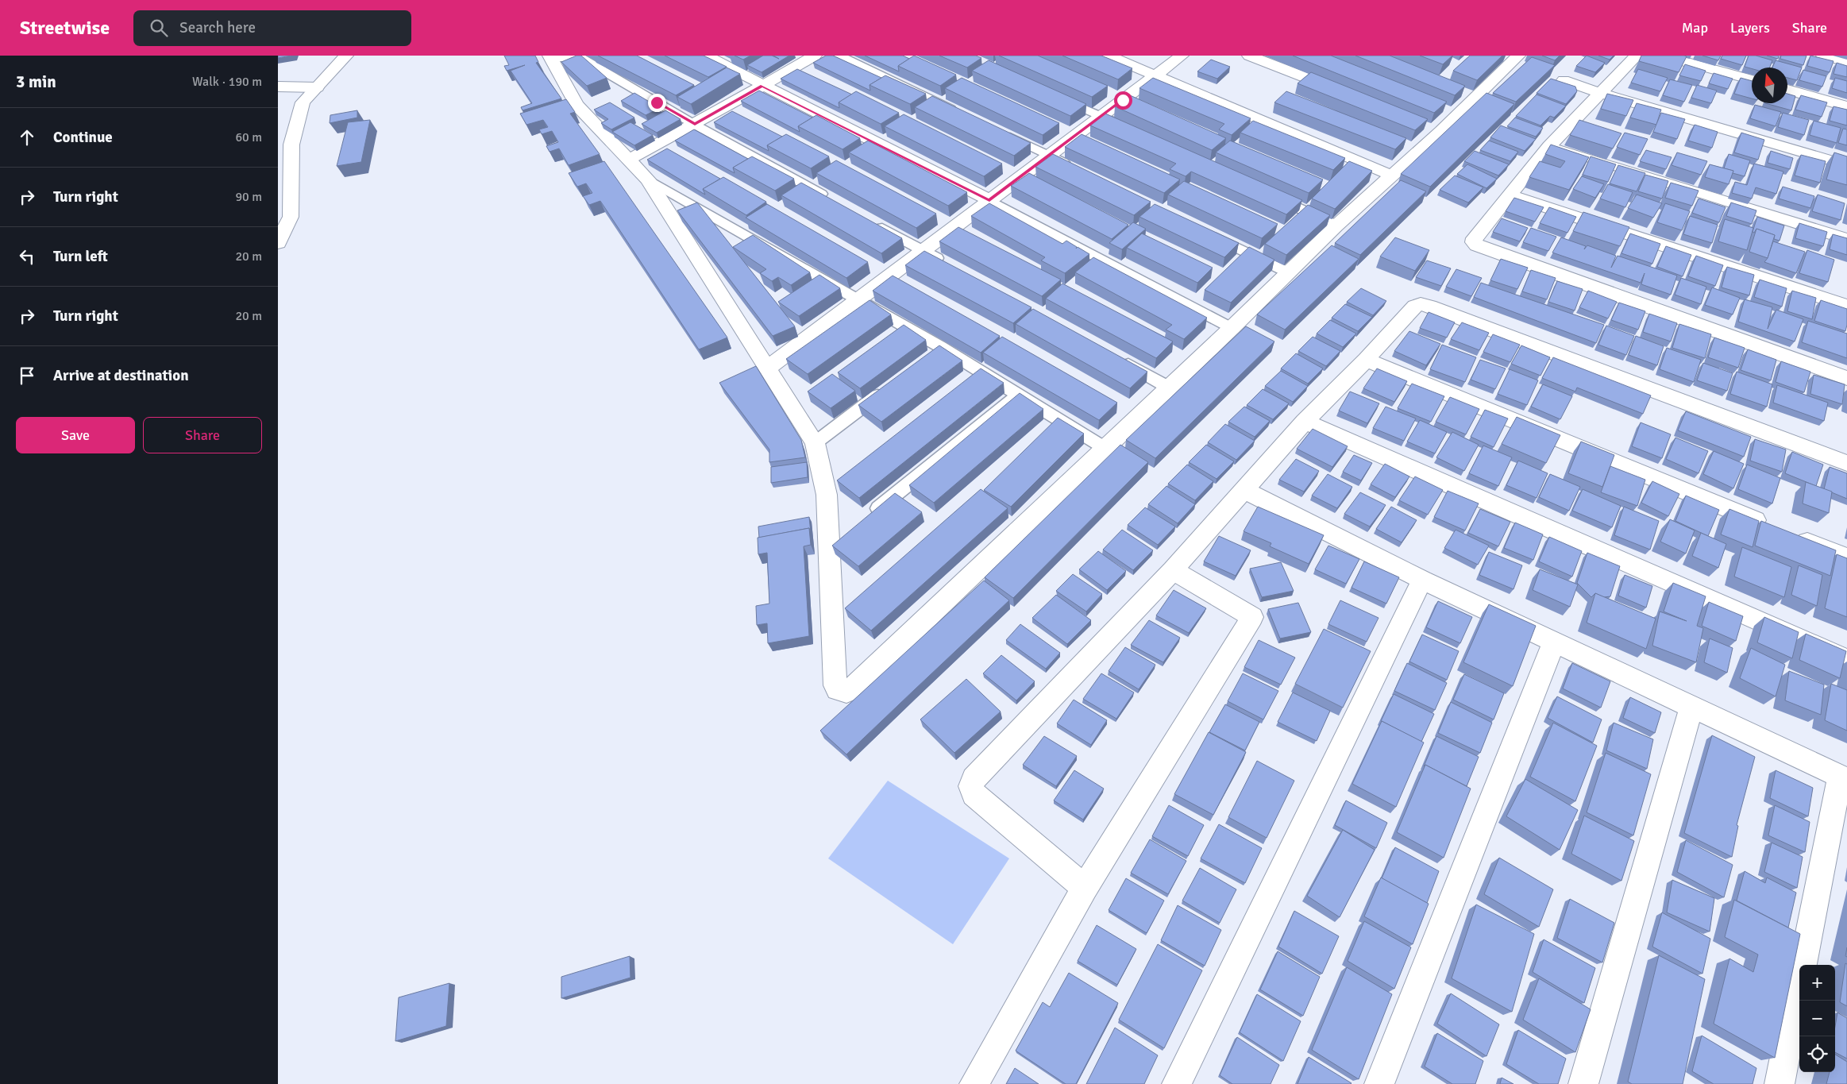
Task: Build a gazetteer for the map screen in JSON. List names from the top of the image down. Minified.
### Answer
{"north":"top","page":{"header":"Streetwise","search":"Search here","nav":["Map","Layers","Share"],"heading":["3 min","Walk · 190 m"],"list":[["Continue","60 m"],["Turn right","90 m"],["Turn left","20 m"],["Turn right","20 m"],"Arrive at destination"],"buttons":["Save","Share"],"map_buttons":["+","−"]}}
